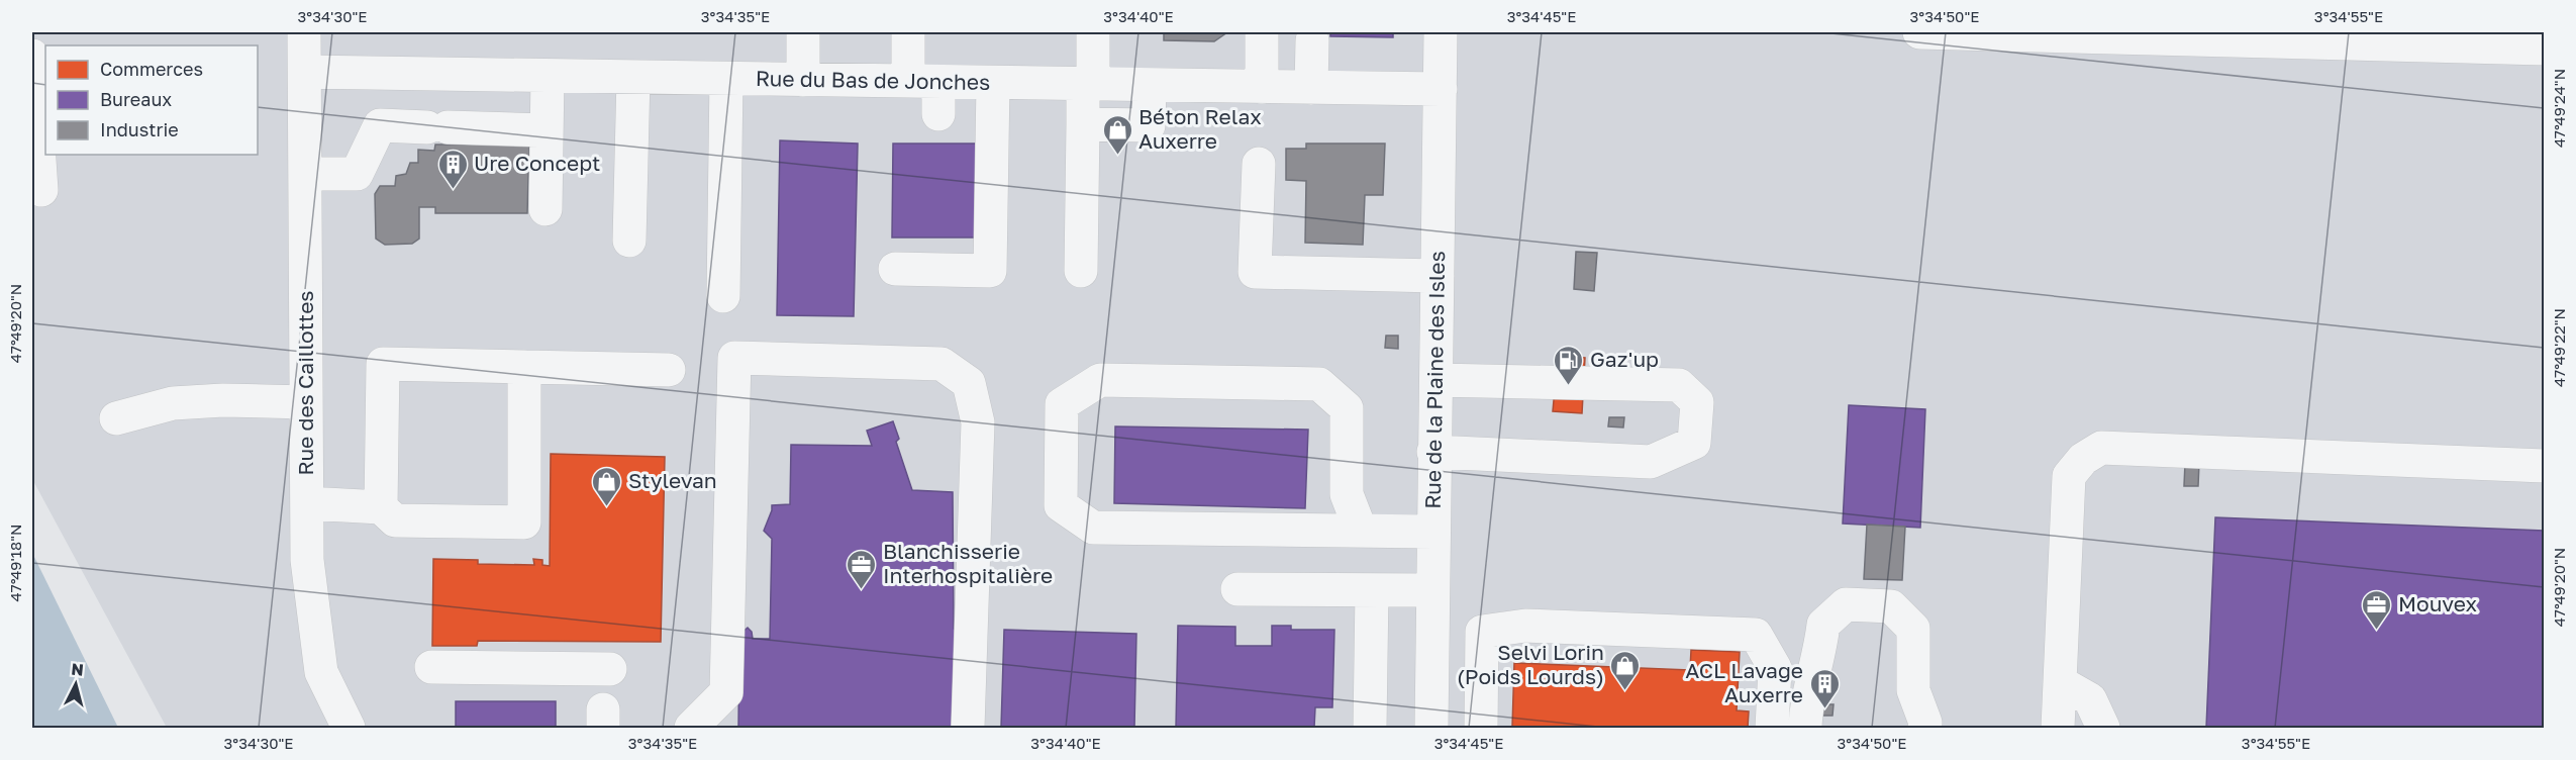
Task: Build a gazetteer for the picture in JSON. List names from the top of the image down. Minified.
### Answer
{"streets":{"street":["Rue du Bas de Jonches","Rue de la Plaine des Isles","Rue des Caillottes"]},"crossings":[["Rue du Bas de Jonches","Rue de la Plaine des Isles"],["Rue du Bas de Jonches","Rue des Caillottes"]],"places":{"shop":["Béton Relax Auxerre","Stylevan","Selvi Lorin (Poids Lourds)"],"building":["Ure Concept","ACL Lavage Auxerre"],"fuel station":["Gaz'up"],"office":["Blanchisserie Interhospitalière","Mouvex"]},"legend":["Commerces","Bureaux","Industrie"],"north":"top","coordinates":["3°34'30\"E","3°34'35\"E","3°34'40\"E","3°34'45\"E","3°34'50\"E","3°34'55\"E","47°49'24\"N","47°49'20\"N","47°49'22\"N","47°49'18\"N"]}
